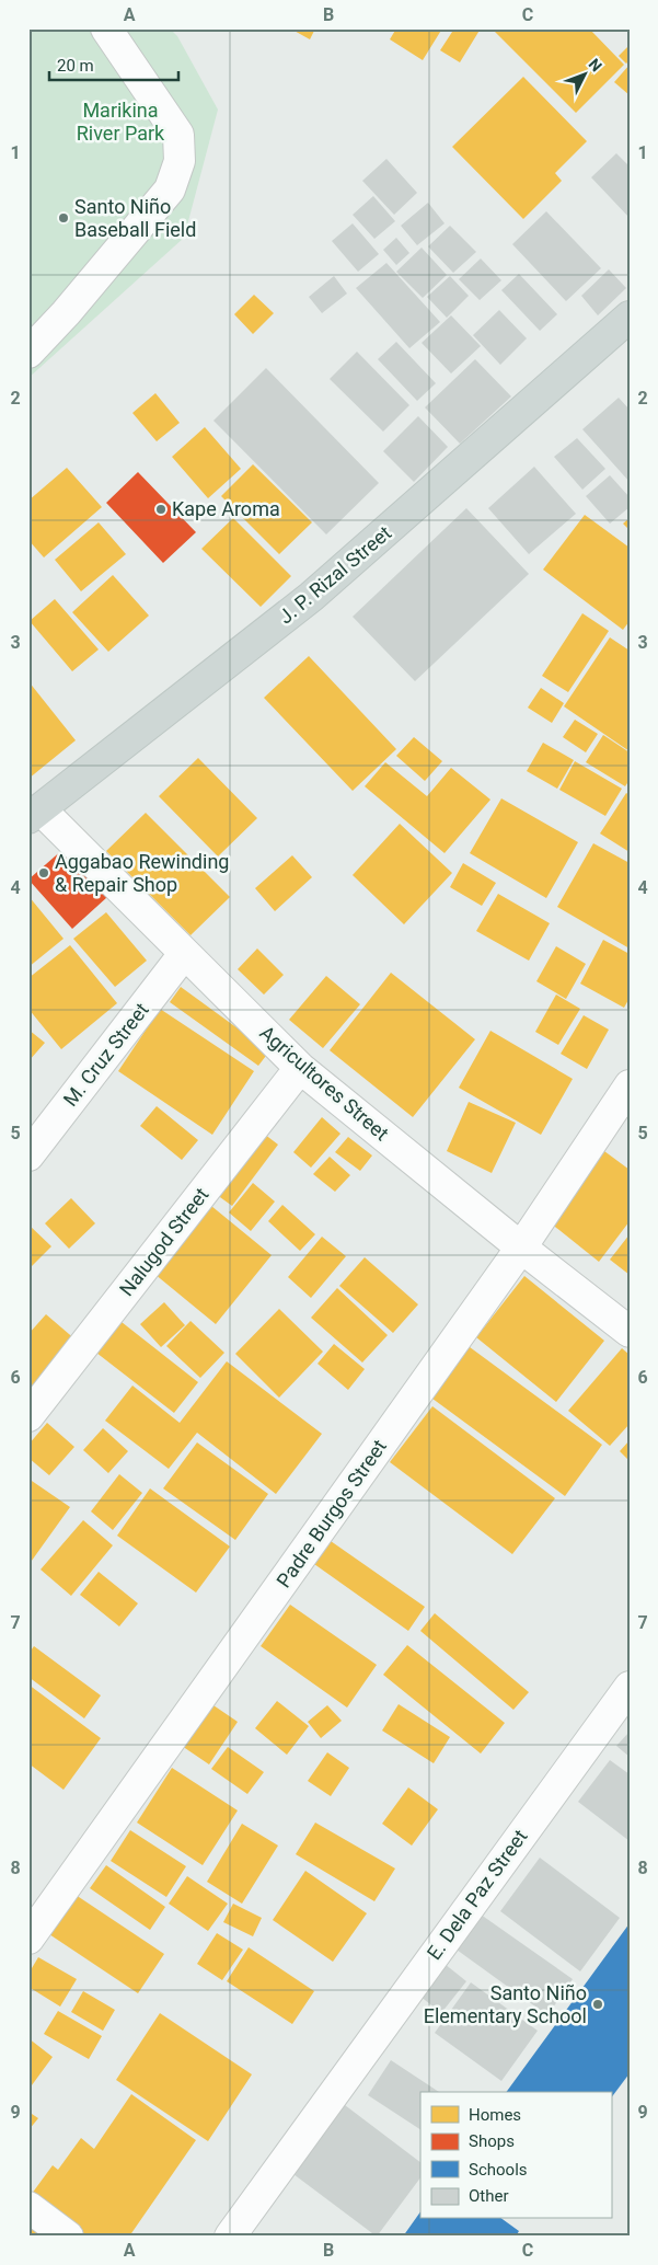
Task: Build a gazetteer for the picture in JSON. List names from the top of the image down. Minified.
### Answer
{"streets":{"main road":["J. P. Rizal Street"],"street":["M. Cruz Street","Agricultores Street","Nalugod Street","Padre Burgos Street","E. Dela Paz Street"]},"crossings":[["J. P. Rizal Street","Agricultores Street"],["M. Cruz Street","Agricultores Street"],["Agricultores Street","Nalugod Street"],["Agricultores Street","Padre Burgos Street"]],"parks":["Marikina River Park"],"places":["Santo Niño Baseball Field","Kape Aroma","Aggabao Rewinding & Repair Shop","Santo Niño Elementary School"],"legend":["Homes","Shops","Schools","Other"],"scale_bar":"20 m","north":"top right","grid":{"columns":["A","B","C"],"rows":["1","2","3","4","5","6","7","8","9"]}}
